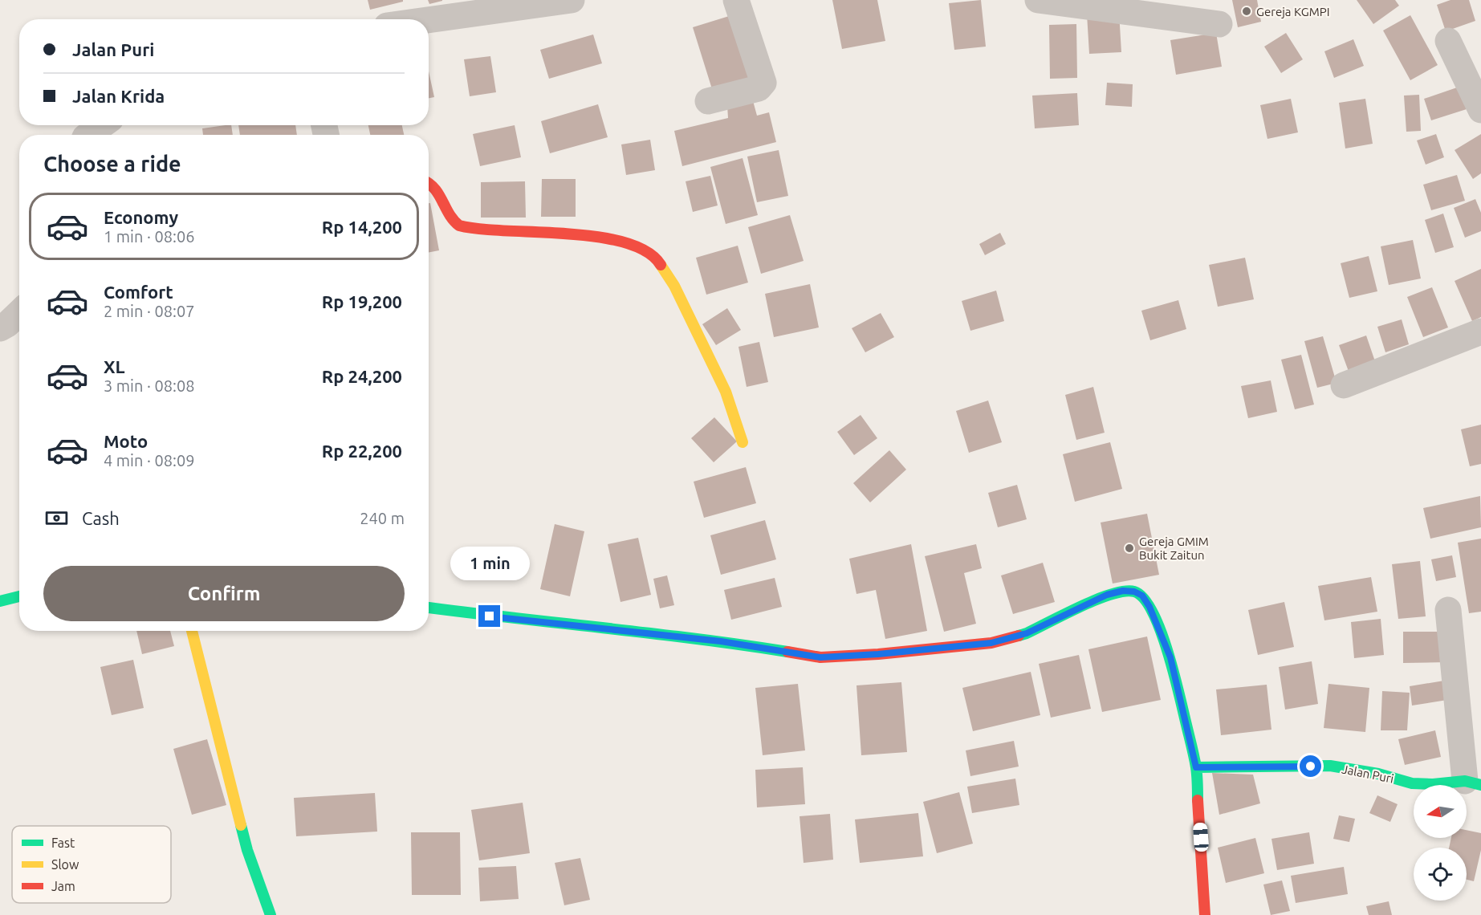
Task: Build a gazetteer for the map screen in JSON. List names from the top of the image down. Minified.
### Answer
{"streets":{"street":["Jalan Puri"]},"places":["Gereja KGMPI","Gereja GMIM Bukit Zaitun"],"legend":["Fast","Slow","Jam"],"north":"left","page":{"banner":["Jalan Puri","Jalan Krida"],"heading":"Choose a ride","list":[{"name":"Economy","note":"1 min · 08:06","value":"Rp 14,200"},{"name":"Comfort","note":"2 min · 08:07","value":"Rp 19,200"},{"name":"XL","note":"3 min · 08:08","value":"Rp 24,200"},{"name":"Moto","note":"4 min · 08:09","value":"Rp 22,200"}],"pay":["Cash","240 m"],"bubble":"1 min","buttons":"Confirm"}}
